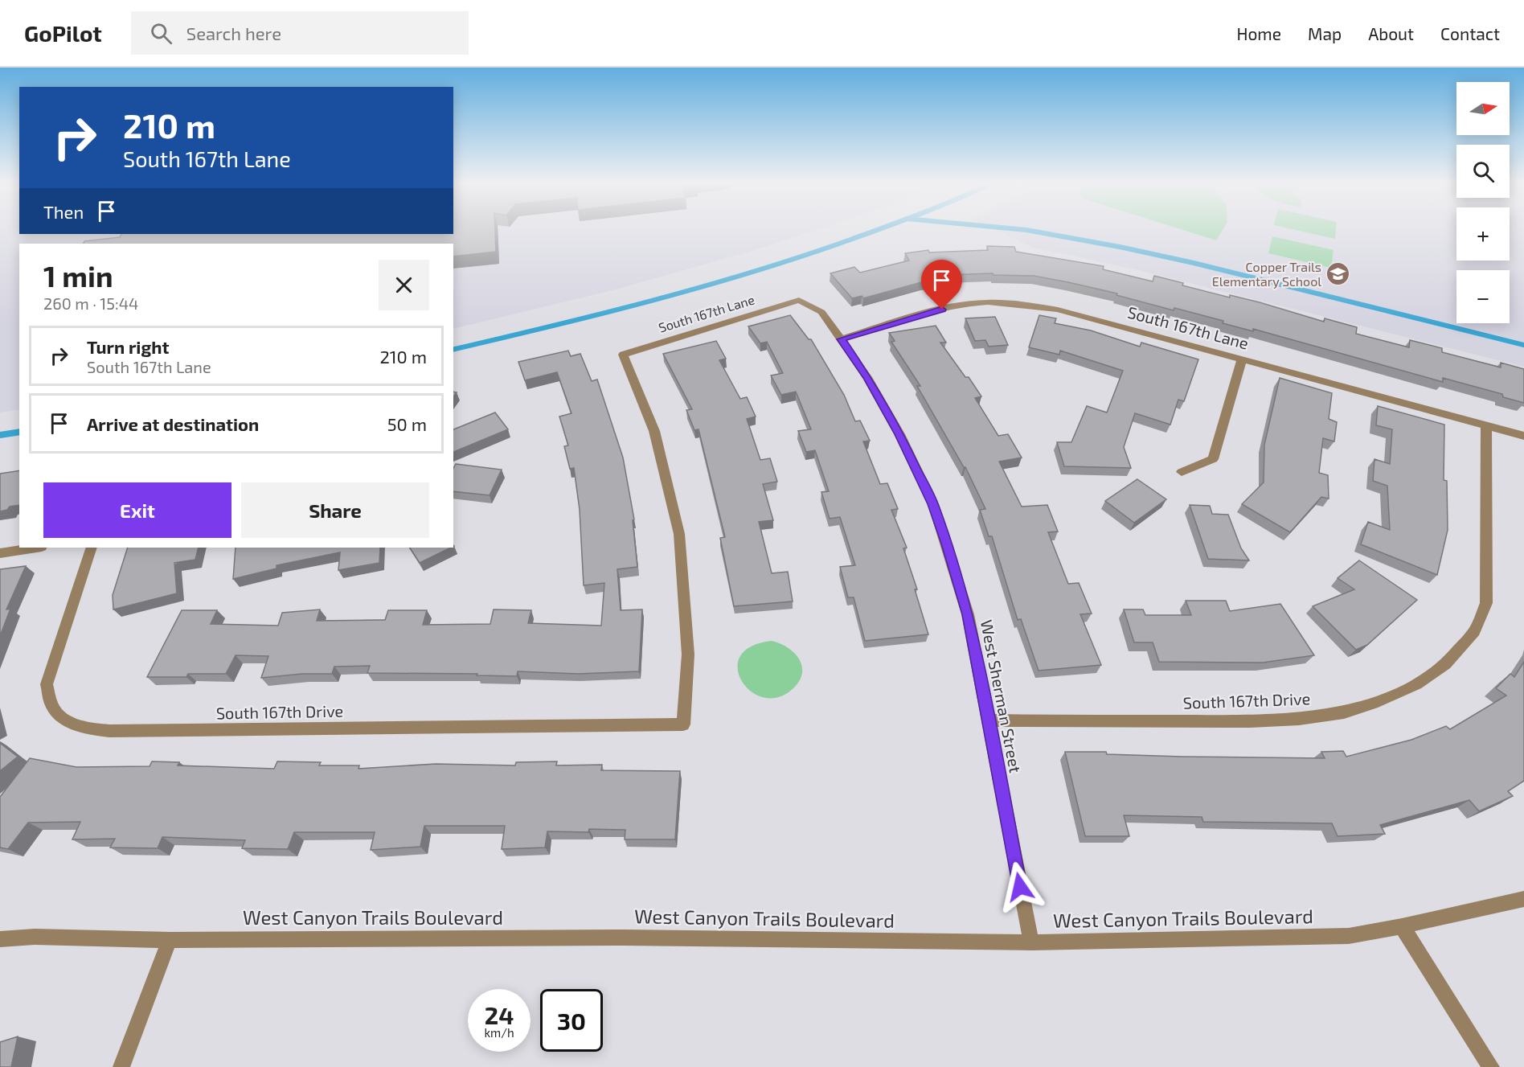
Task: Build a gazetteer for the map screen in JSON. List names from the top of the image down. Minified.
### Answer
{"streets":{"street":["South 167th Lane","West Sherman Street","South 167th Drive","West Canyon Trails Boulevard"]},"crossings":[["South 167th Lane","West Sherman Street"],["South 167th Lane","South 167th Drive"],["West Sherman Street","South 167th Drive"],["West Sherman Street","West Canyon Trails Boulevard"]],"places":{"school or university":["Copper Trails Elementary School"]},"north":"right","page":{"header":"GoPilot","search":"Search here","nav":["Home","Map","About","Contact"],"map_buttons":["+","−"],"turn":["210 m","South 167th Lane"],"then":"Then","heading":["1 min","260 m · 15:44"],"list":[{"name":"Turn right","note":"South 167th Lane","value":"210 m"},{"name":"Arrive at destination","value":"50 m"}],"buttons":["Exit","Share"],"speed":"24 km/h","limit":"30"}}
